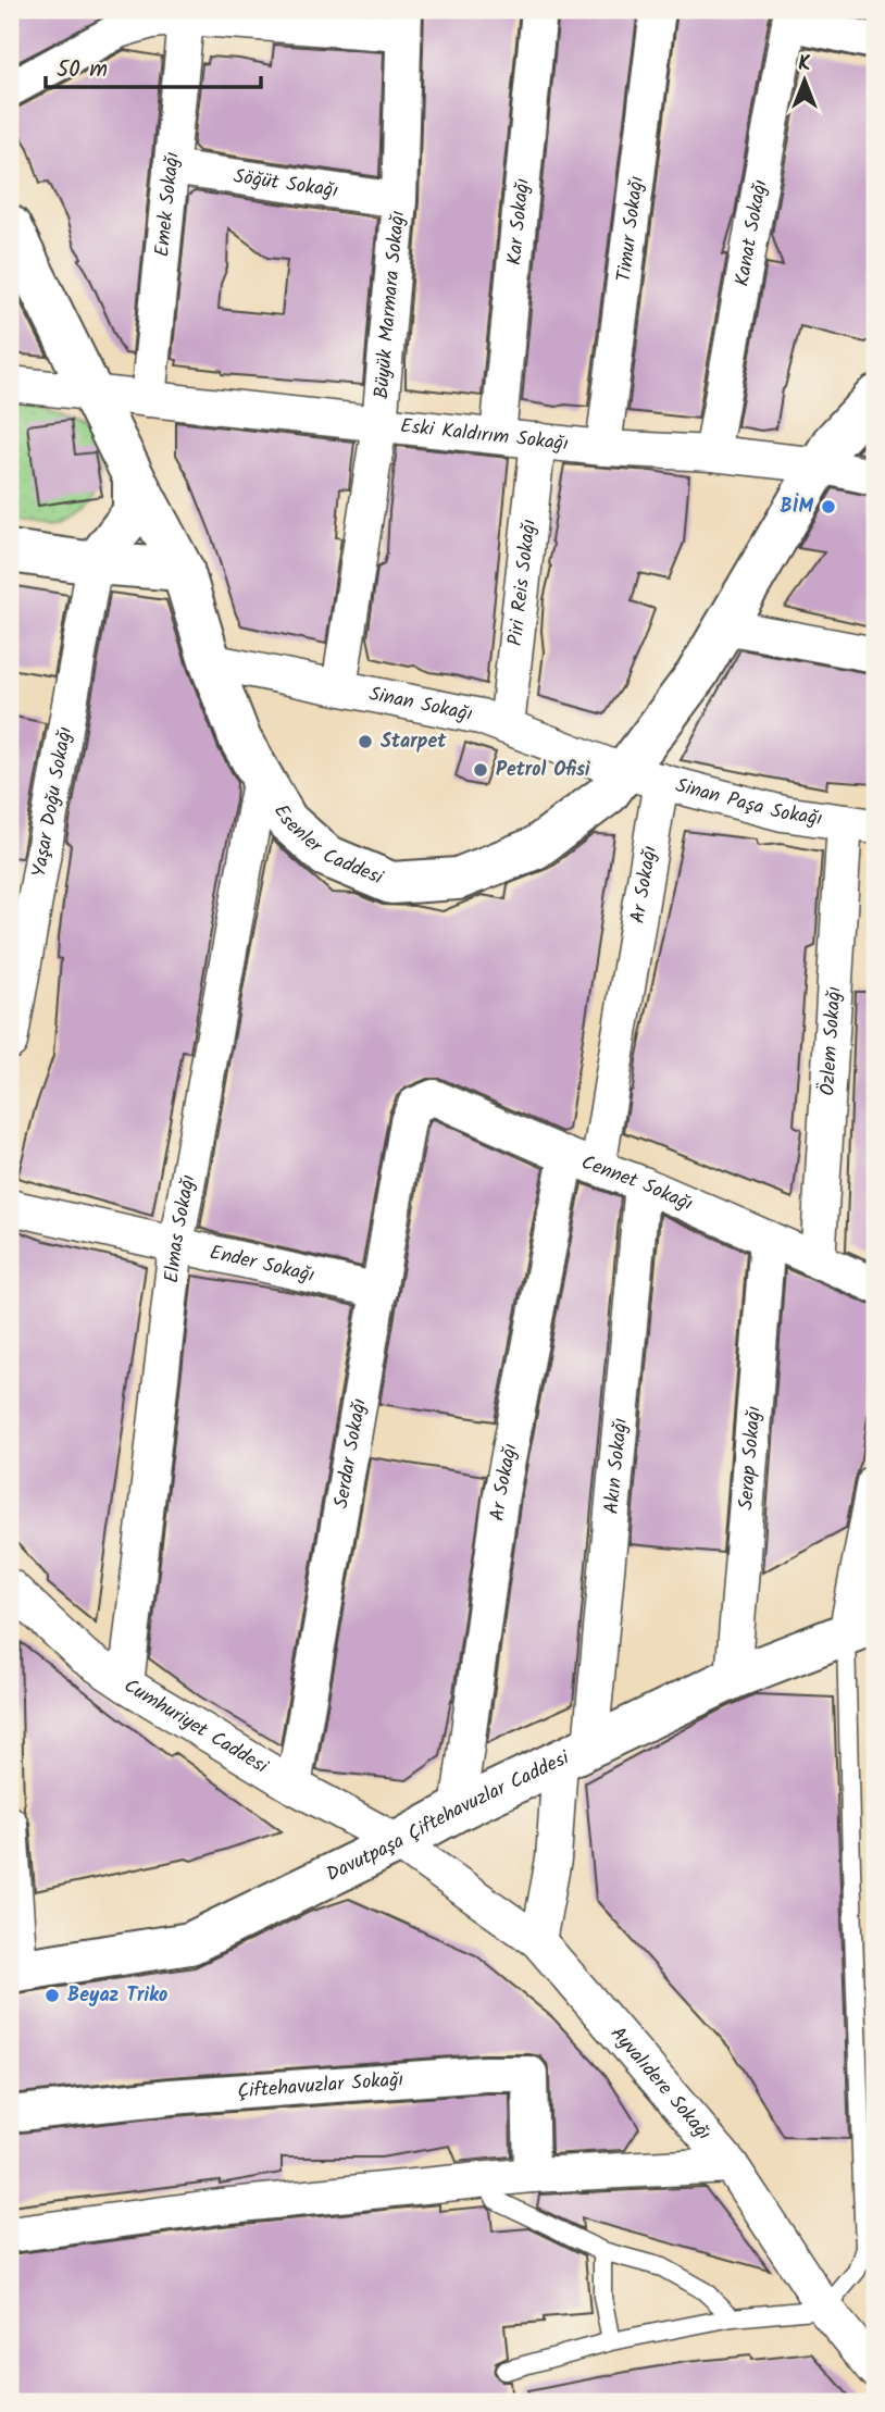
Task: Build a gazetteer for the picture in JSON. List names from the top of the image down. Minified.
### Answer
{"streets":{"main road":["Esenler Caddesi","Davutpaşa Çiftehavuzlar Caddesi"],"street":["Söğüt Sokağı","Emek Sokağı","Kar Sokağı","Timur Sokağı","Kanat Sokağı","Büyük Marmara Sokağı","Eski Kaldırım Sokağı","Piri Reis Sokağı","Sinan Sokağı","Sinan Paşa Sokağı","Yaşar Doğu Sokağı","Ar Sokağı","Özlem Sokağı","Cennet Sokağı","Elmas Sokağı","Ender Sokağı","Serdar Sokağı","Serap Sokağı","Akın Sokağı","Cumhuriyet Caddesi","Ayvalıdere Sokağı","Çiftehavuzlar Sokağı"]},"crossings":[["Söğüt Sokağı","Emek Sokağı"],["Söğüt Sokağı","Büyük Marmara Sokağı"],["Emek Sokağı","Eski Kaldırım Sokağı"],["Kar Sokağı","Eski Kaldırım Sokağı"],["Timur Sokağı","Eski Kaldırım Sokağı"],["Kanat Sokağı","Eski Kaldırım Sokağı"],["Büyük Marmara Sokağı","Eski Kaldırım Sokağı"],["Büyük Marmara Sokağı","Sinan Sokağı"],["Eski Kaldırım Sokağı","Piri Reis Sokağı"],["Eski Kaldırım Sokağı","Esenler Caddesi"],["Piri Reis Sokağı","Sinan Sokağı"],["Sinan Sokağı","Sinan Paşa Sokağı"],["Sinan Sokağı","Esenler Caddesi"],["Sinan Sokağı","Ar Sokağı"],["Sinan Paşa Sokağı","Esenler Caddesi"],["Sinan Paşa Sokağı","Ar Sokağı"],["Sinan Paşa Sokağı","Özlem Sokağı"],["Esenler Caddesi","Ar Sokağı"],["Esenler Caddesi","Elmas Sokağı"],["Ar Sokağı","Cennet Sokağı"],["Ar Sokağı","Davutpaşa Çiftehavuzlar Caddesi"],["Özlem Sokağı","Cennet Sokağı"],["Cennet Sokağı","Serdar Sokağı"],["Cennet Sokağı","Serap Sokağı"],["Cennet Sokağı","Akın Sokağı"],["Elmas Sokağı","Ender Sokağı"],["Elmas Sokağı","Cumhuriyet Caddesi"],["Ender Sokağı","Serdar Sokağı"],["Serdar Sokağı","Cumhuriyet Caddesi"],["Serap Sokağı","Davutpaşa Çiftehavuzlar Caddesi"],["Akın Sokağı","Davutpaşa Çiftehavuzlar Caddesi"],["Akın Sokağı","Ayvalıdere Sokağı"],["Cumhuriyet Caddesi","Davutpaşa Çiftehavuzlar Caddesi"],["Cumhuriyet Caddesi","Ayvalıdere Sokağı"],["Davutpaşa Çiftehavuzlar Caddesi","Ayvalıdere Sokağı"]],"places":["BİM","Starpet","Petrol Ofisi","Beyaz Triko"],"scale_bar":"50 m","north":"top"}
